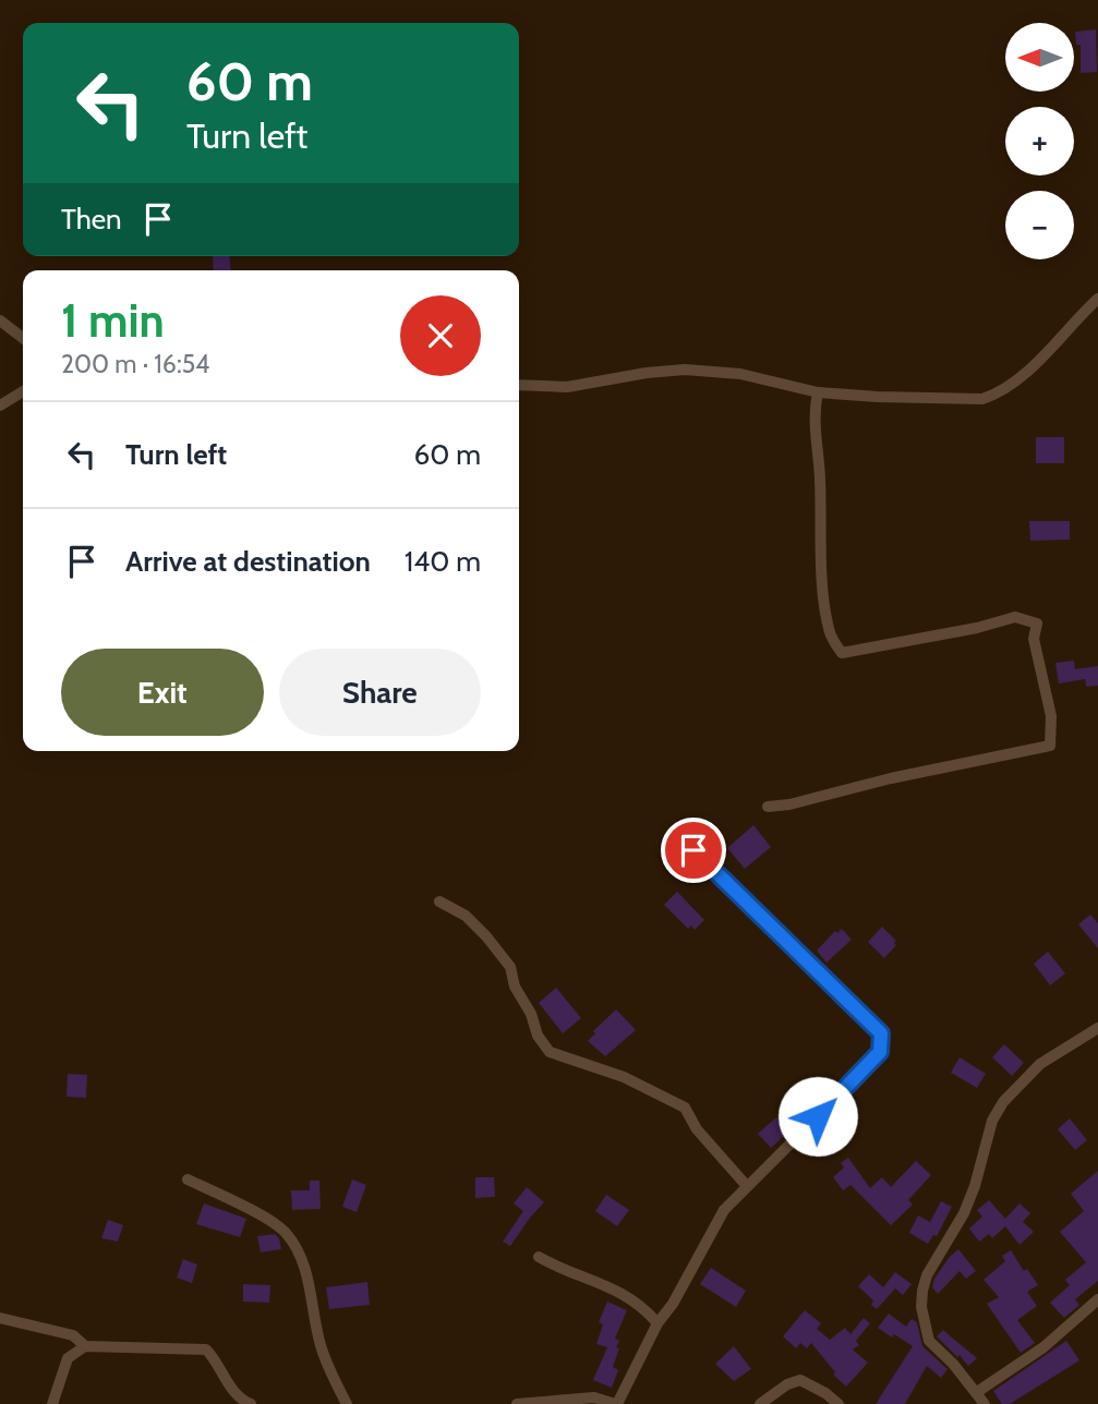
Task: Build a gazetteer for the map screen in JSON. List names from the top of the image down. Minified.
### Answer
{"north":"left","page":{"map_buttons":["+","−"],"turn":["60 m","Turn left"],"then":"Then","heading":["1 min","200 m · 16:54"],"list":[{"name":"Turn left","value":"60 m"},{"name":"Arrive at destination","value":"140 m"}],"buttons":["Exit","Share"]}}
